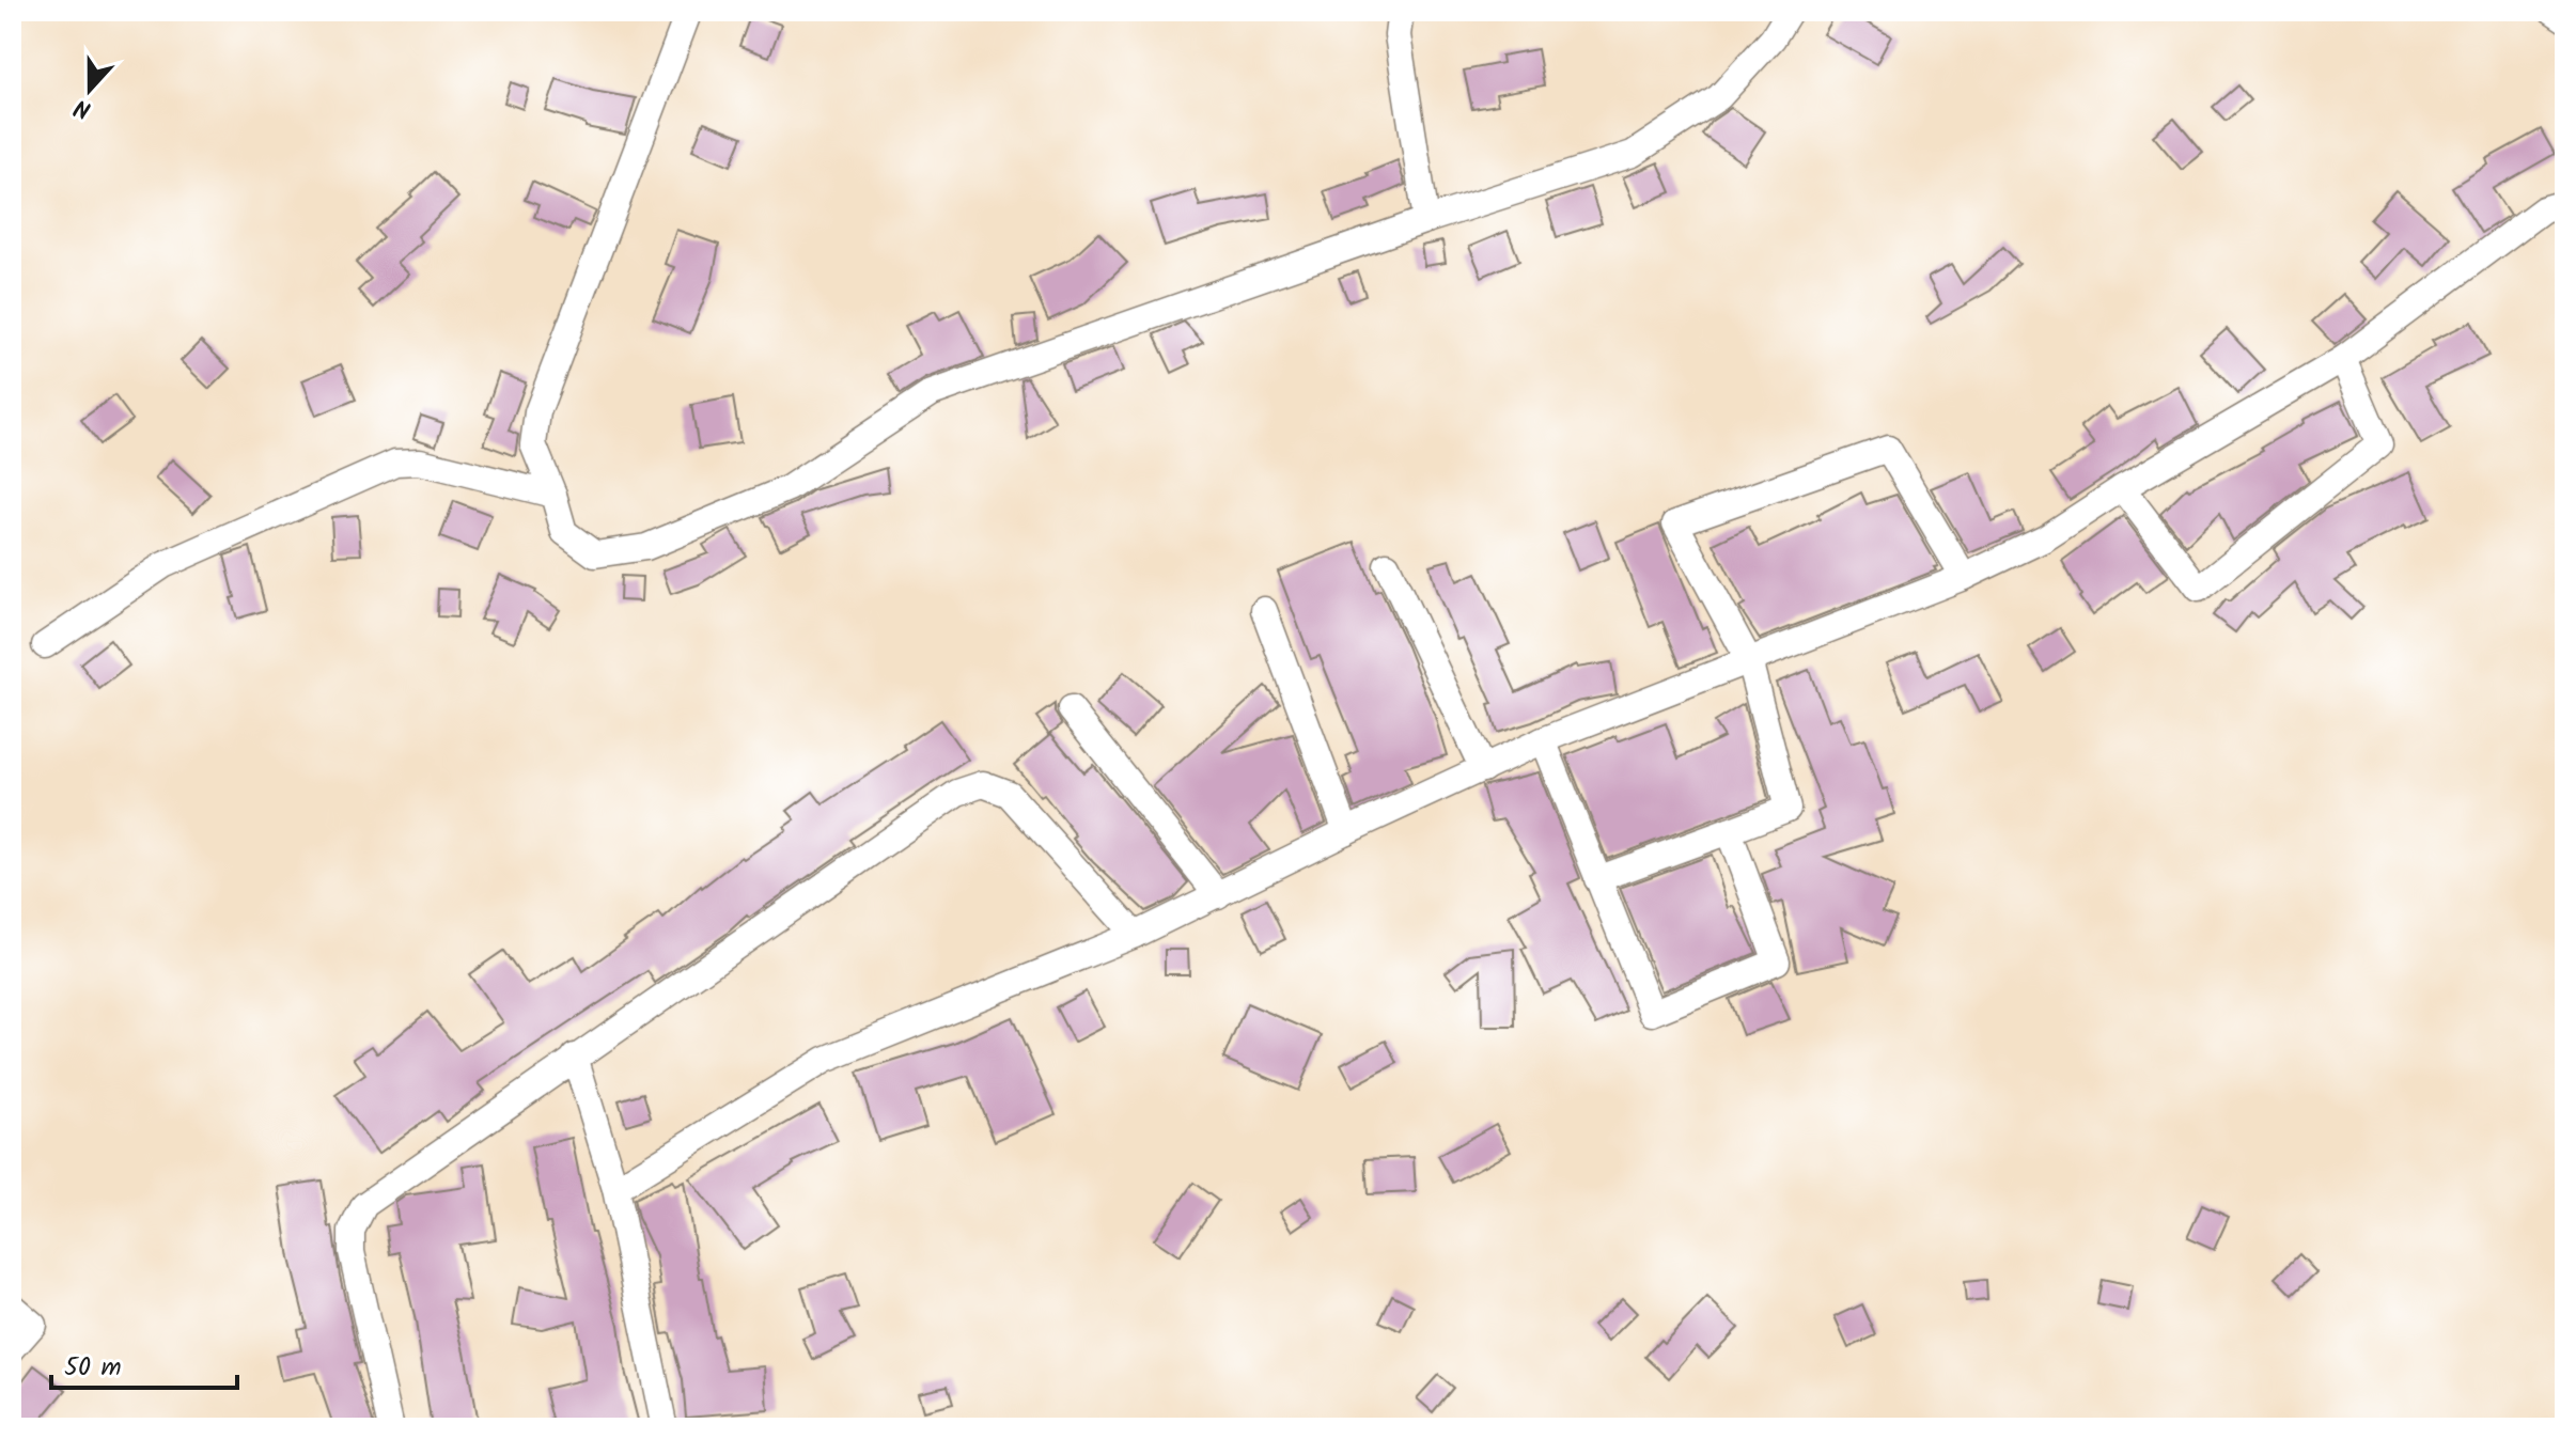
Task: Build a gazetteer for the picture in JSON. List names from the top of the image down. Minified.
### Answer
{"scale_bar":"50 m","north":"bottom"}
